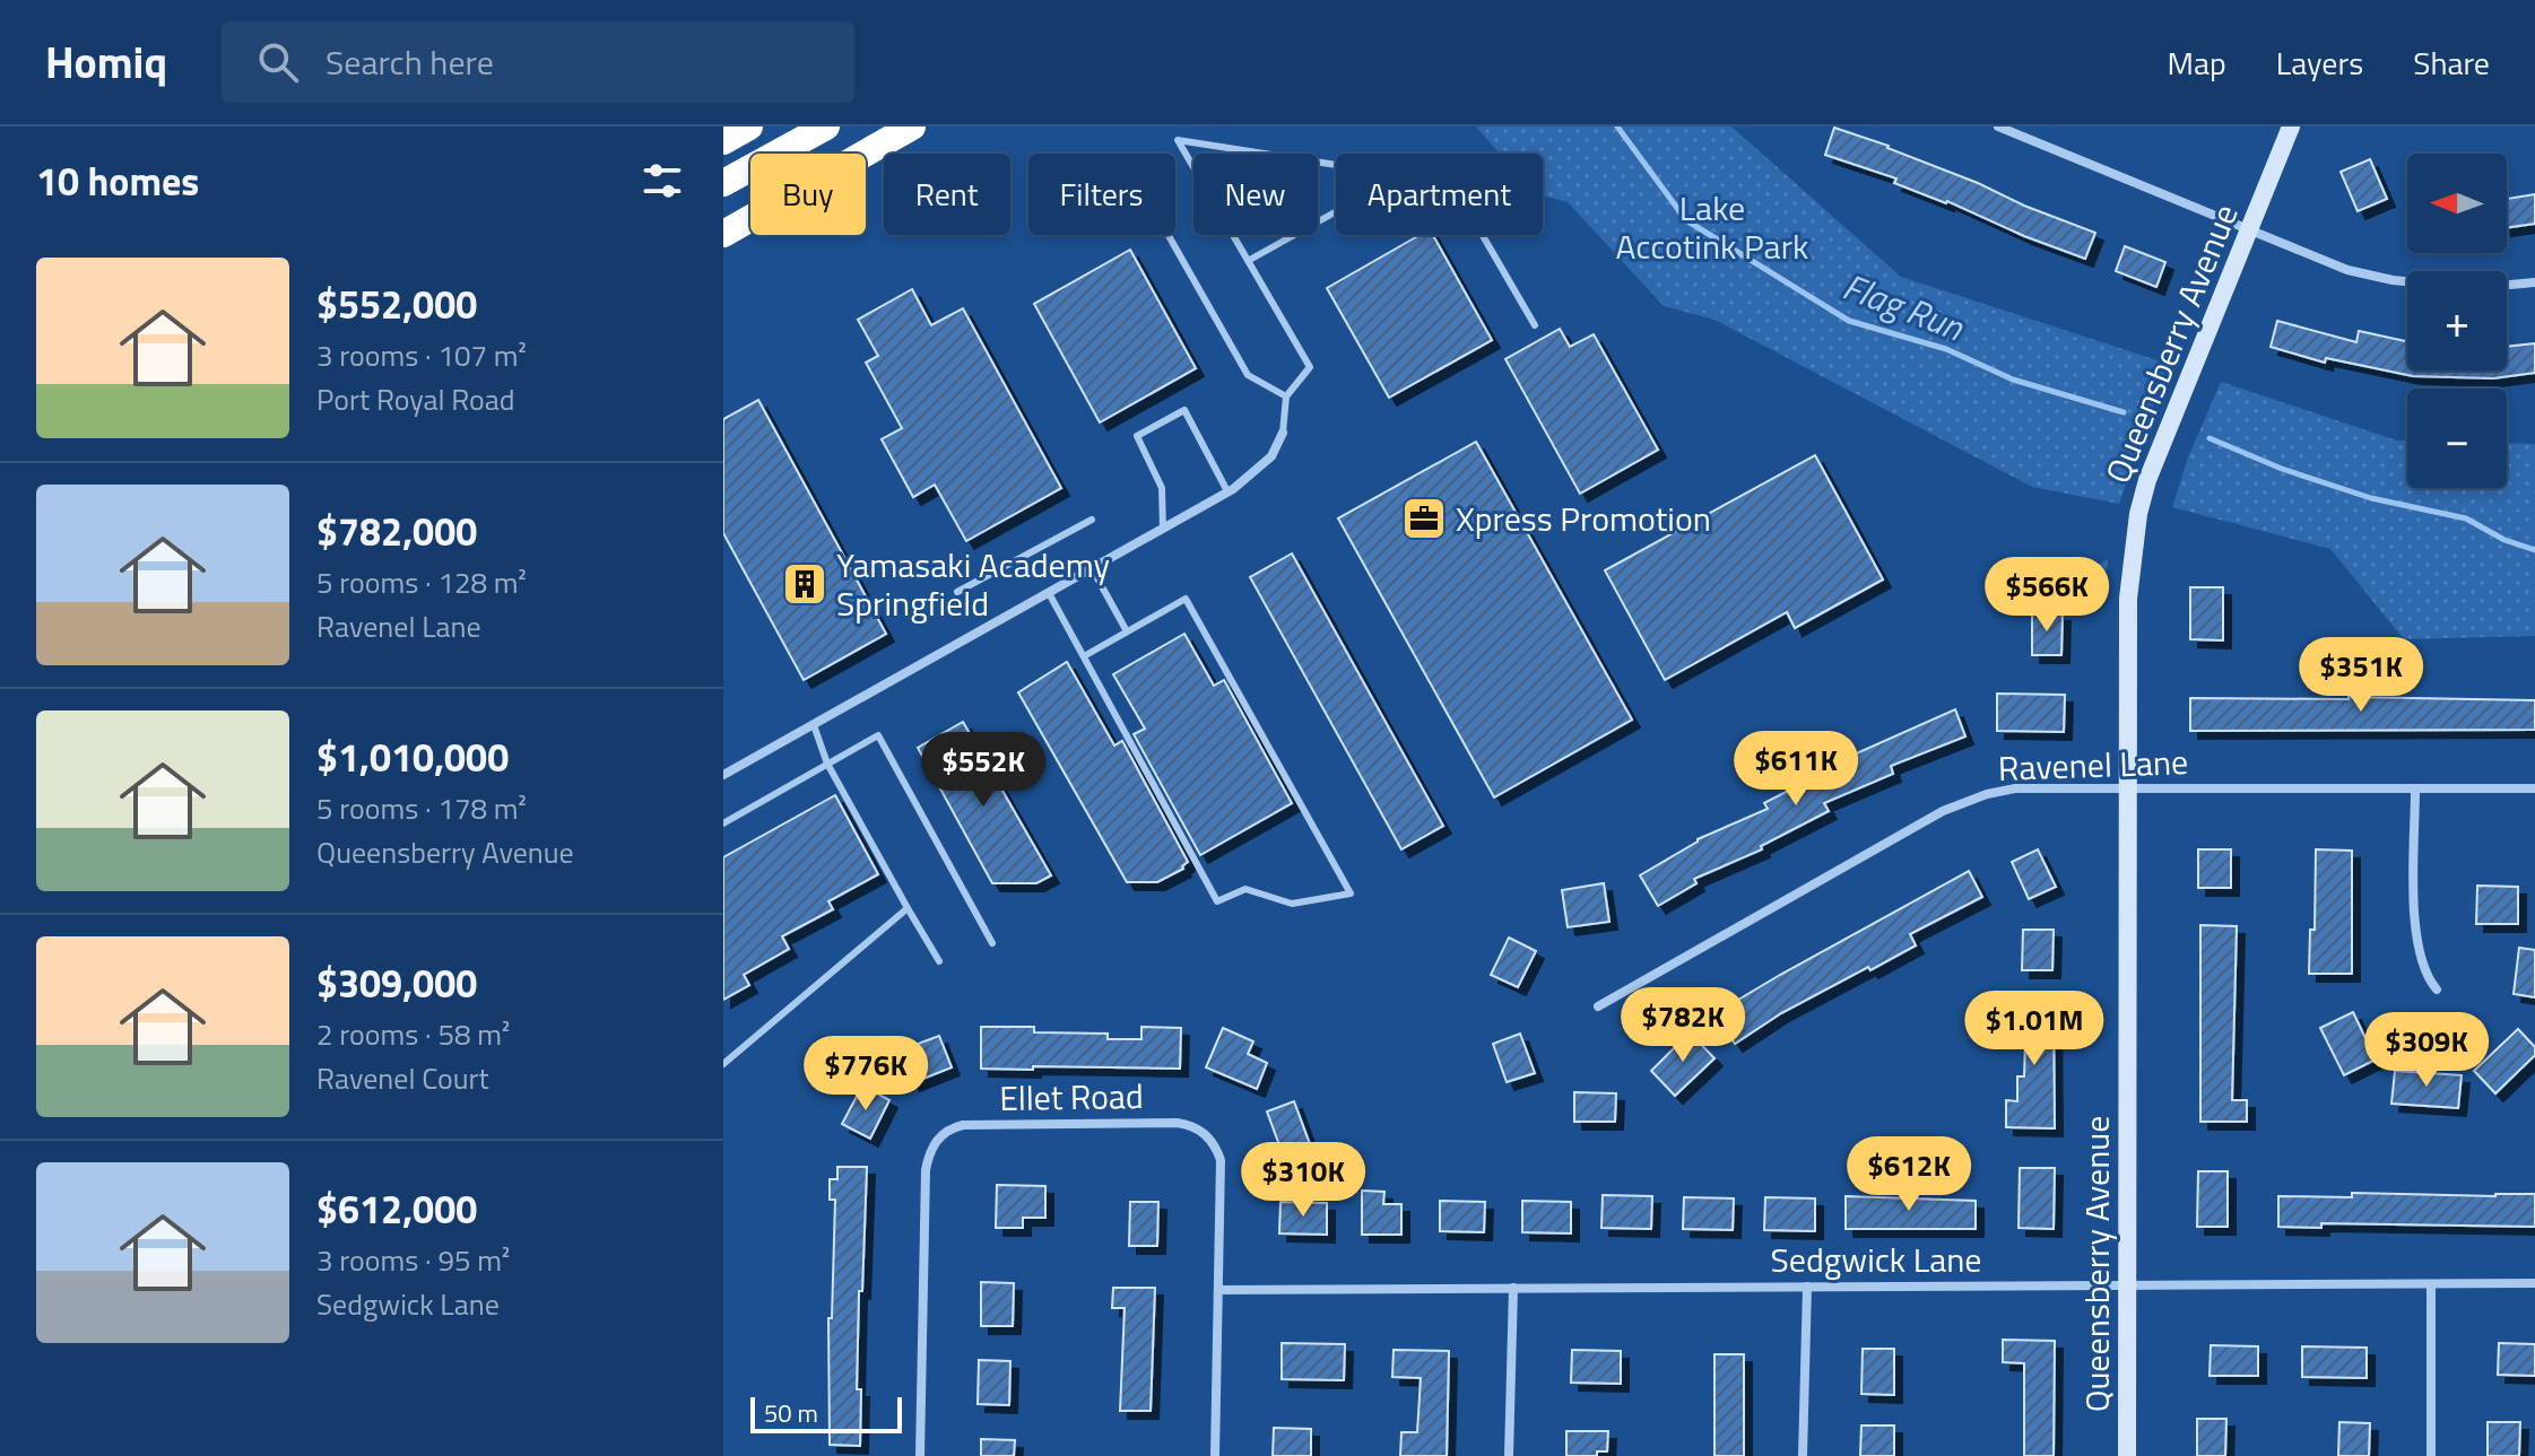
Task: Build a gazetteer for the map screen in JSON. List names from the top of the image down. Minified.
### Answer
{"streets":{"street":["Queensberry Avenue","Ravenel Lane","Ellet Road","Sedgwick Lane"]},"crossings":[["Queensberry Avenue","Ravenel Lane"],["Queensberry Avenue","Sedgwick Lane"],["Ellet Road","Sedgwick Lane"]],"water":["Flag Run"],"parks":["Lake Accotink Park"],"places":{"office":["Xpress Promotion"],"building":["Yamasaki Academy Springfield"]},"scale_bar":"50 m","north":"left","page":{"header":"Homiq","search":"Search here","nav":["Map","Layers","Share"],"heading":"10 homes","map_buttons":["+","−"],"chip":["Buy","Rent","Filters","New","Apartment"],"list":[{"name":"$552,000","note":"3 rooms · 107 m² · Port Royal Road"},{"name":"$782,000","note":"5 rooms · 128 m² · Ravenel Lane"},{"name":"$1,010,000","note":"5 rooms · 178 m² · Queensberry Avenue"},{"name":"$309,000","note":"2 rooms · 58 m² · Ravenel Court"},{"name":"$612,000","note":"3 rooms · 95 m² · Sedgwick Lane"}],"price":["$566K","$351K","$611K","$552K","$782K","$1.01M","$309K","$776K","$612K","$310K"],"scale":"50 m"}}
